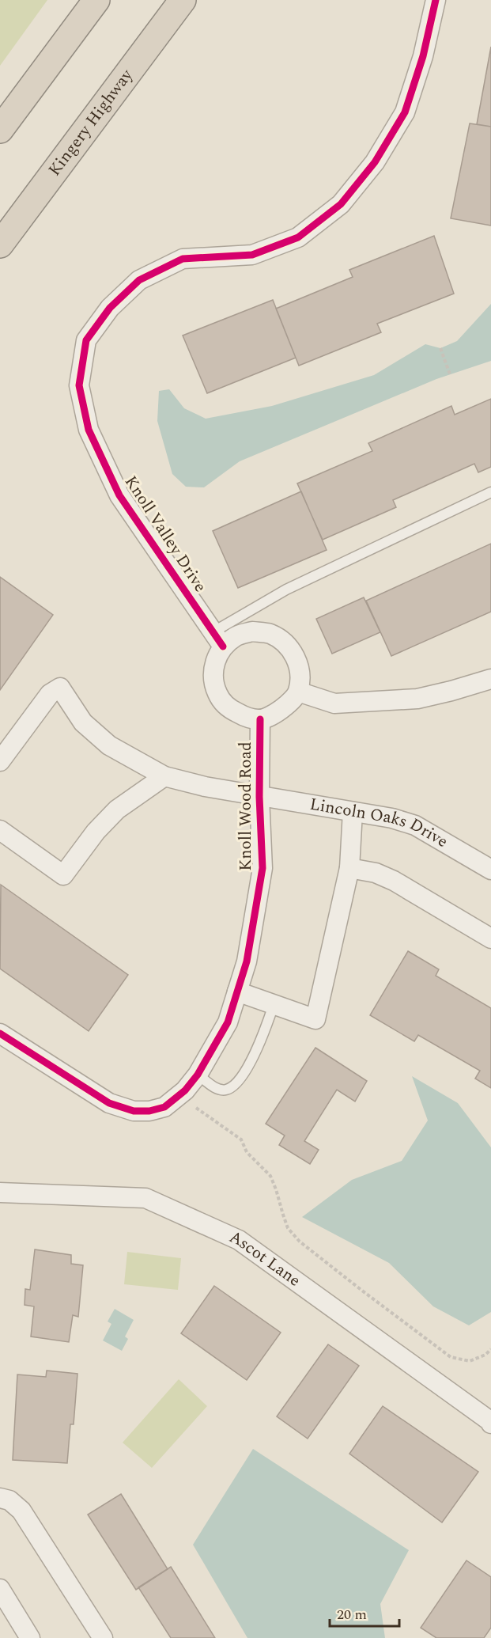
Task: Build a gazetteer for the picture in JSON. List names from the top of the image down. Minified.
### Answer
{"streets":{"highway":["Kingery Highway"],"street":["Knoll Valley Drive","Knoll Wood Road","Lincoln Oaks Drive","Ascot Lane"]},"crossings":[["Knoll Valley Drive","Knoll Wood Road"],["Knoll Wood Road","Lincoln Oaks Drive"]],"scale_bar":"20 m"}
